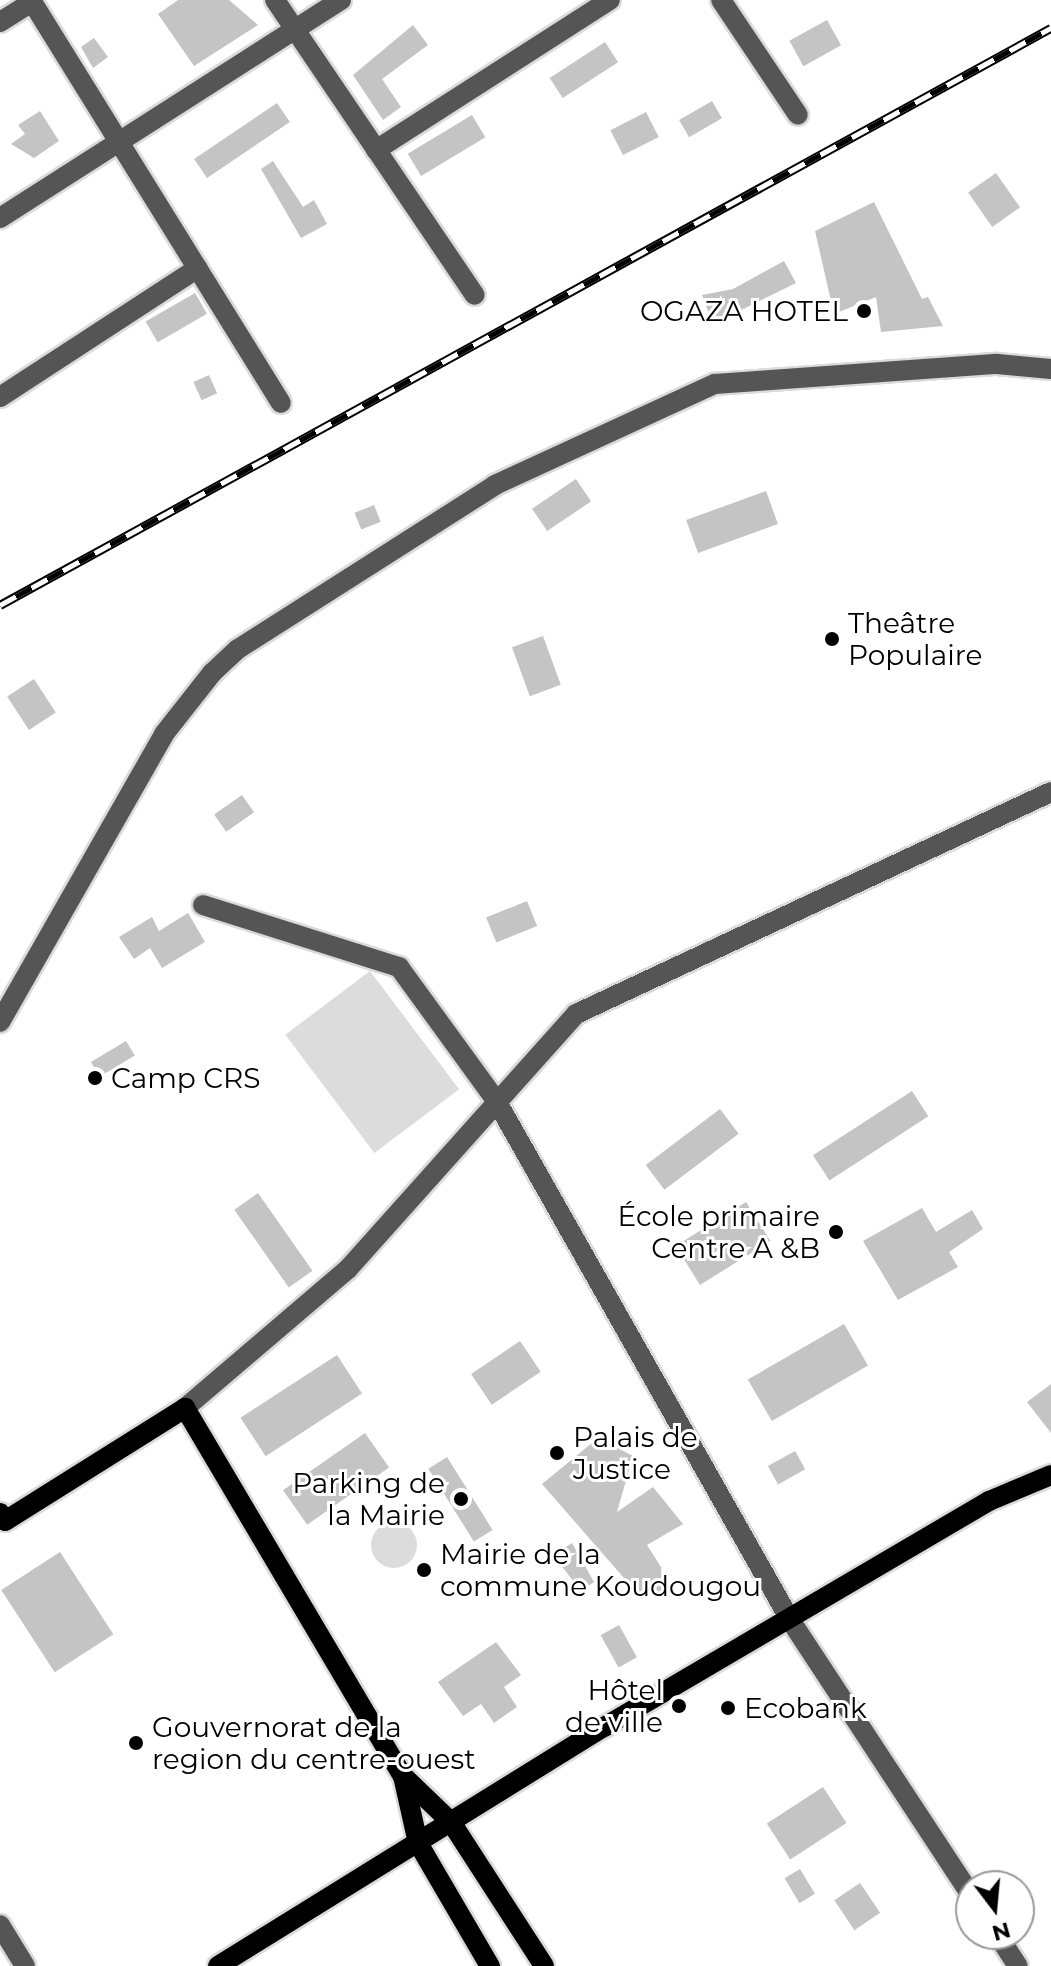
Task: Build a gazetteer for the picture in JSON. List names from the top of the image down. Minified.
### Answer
{"places":["OGAZA HOTEL","Theâtre Populaire","Camp CRS","École primaire Centre A &B","Palais de Justice","Parking de la Mairie","Mairie de la commune Koudougou","Hôtel de ville","Ecobank","Gouvernorat de la region du centre-ouest"],"north":"bottom"}
